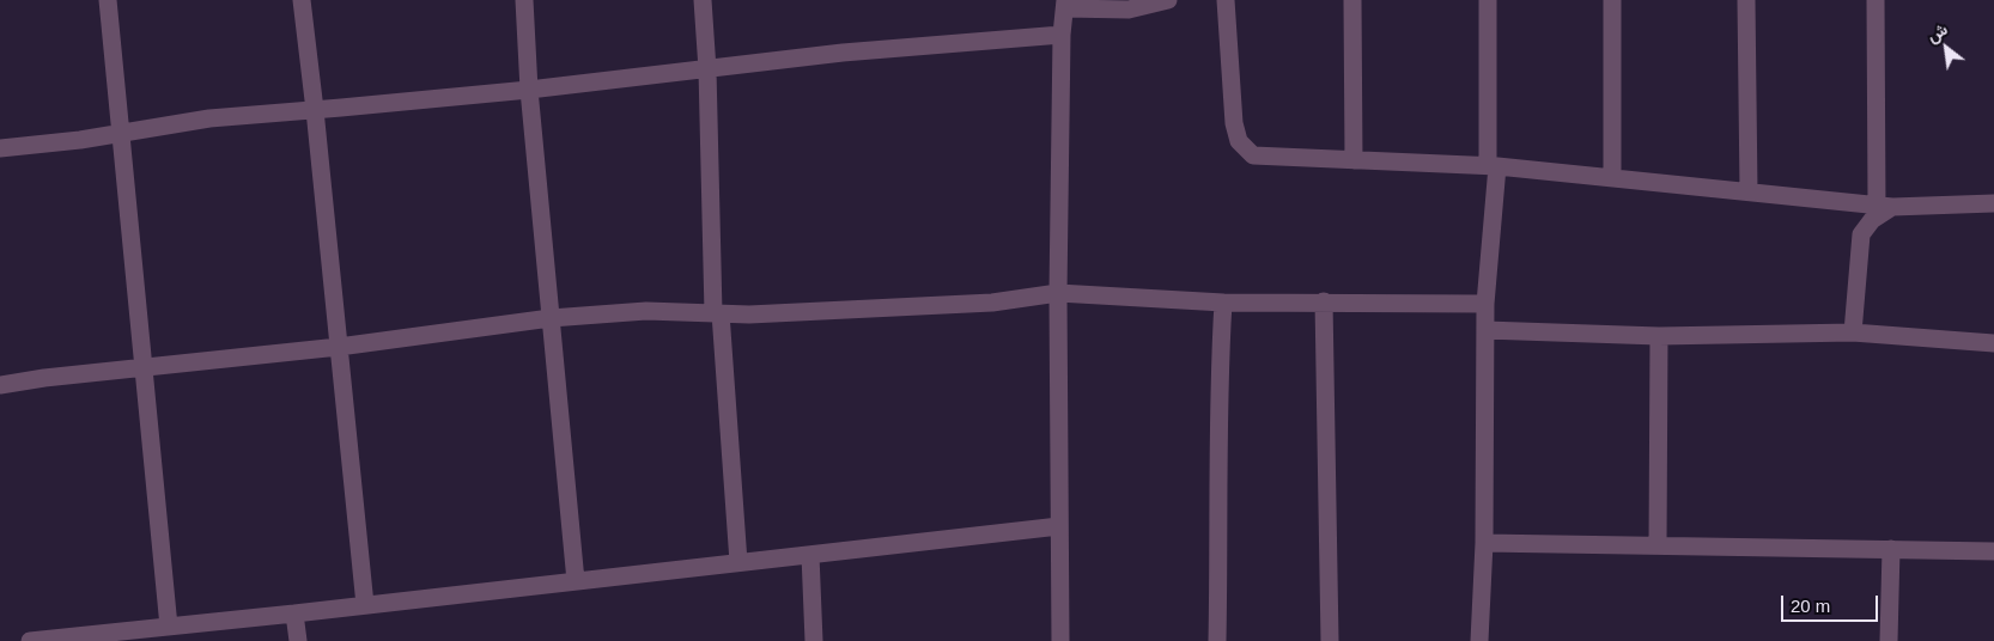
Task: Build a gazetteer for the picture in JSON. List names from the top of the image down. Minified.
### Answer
{"scale_bar":"20 m","north":"top left"}
